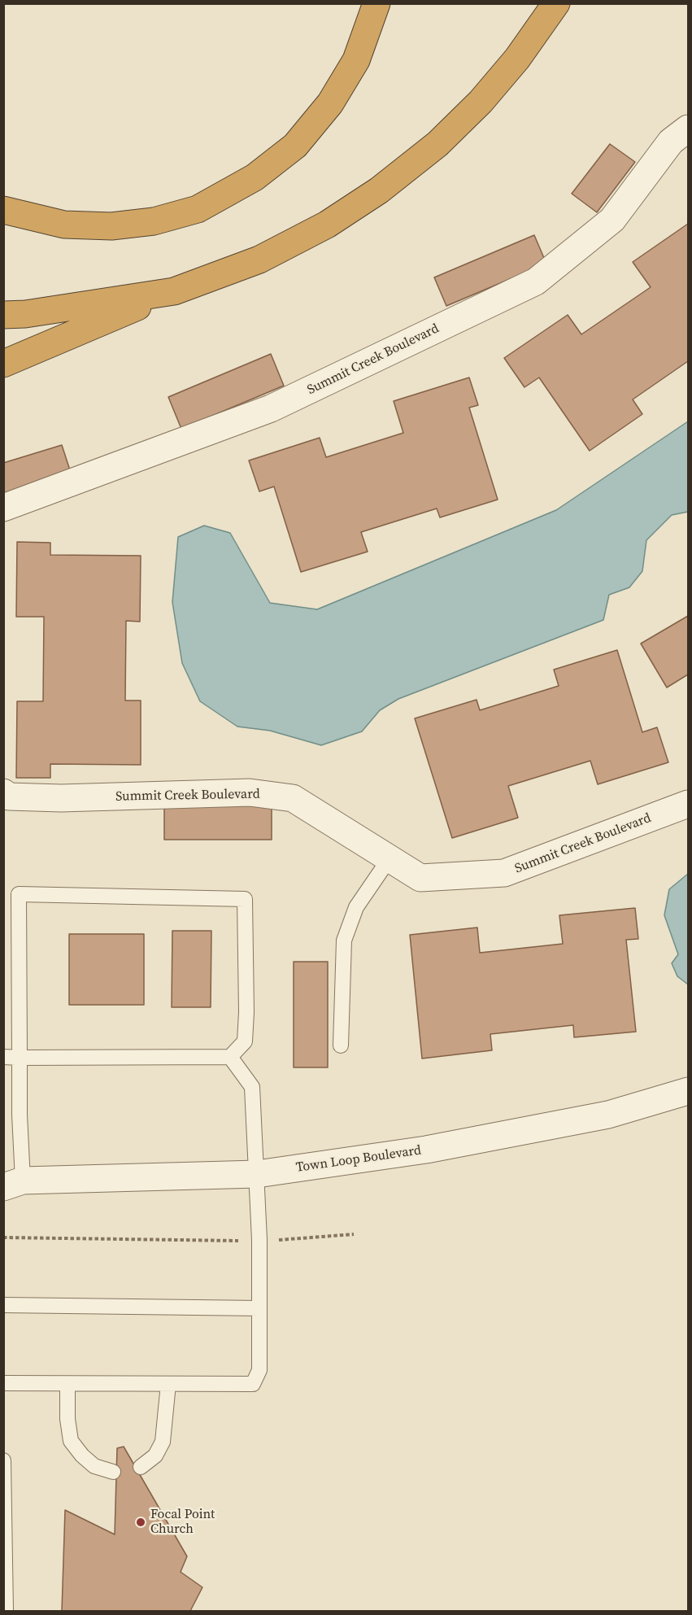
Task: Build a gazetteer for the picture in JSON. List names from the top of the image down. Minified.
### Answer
{"streets":{"street":["Summit Creek Boulevard","Town Loop Boulevard"]},"places":["Focal Point Church"]}
